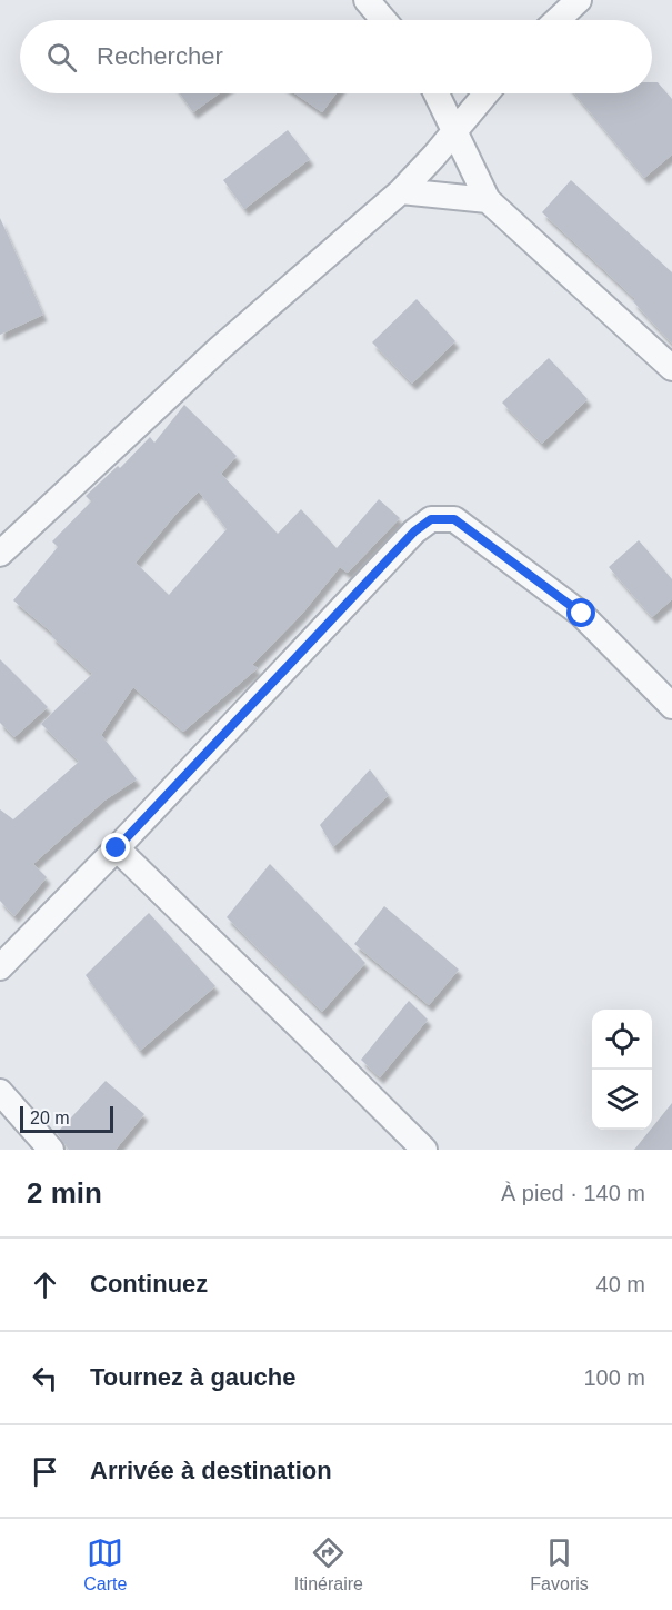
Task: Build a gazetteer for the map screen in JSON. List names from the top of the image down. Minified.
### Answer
{"scale_bar":"20 m","page":{"search":"Rechercher","scale":"20 m","heading":["2 min","À pied · 140 m"],"list":[["Continuez","40 m"],["Tournez à gauche","100 m"],"Arrivée à destination"],"nav":["Carte","Itinéraire","Favoris"]}}
